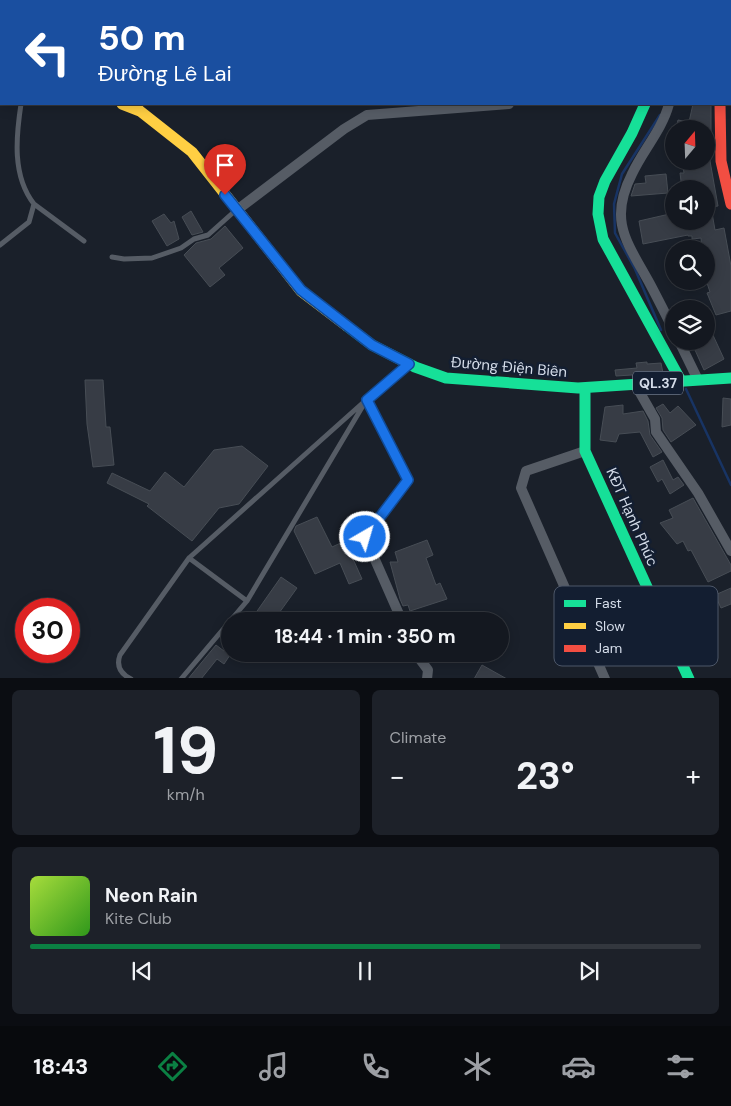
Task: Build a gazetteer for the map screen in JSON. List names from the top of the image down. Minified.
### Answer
{"streets":{"street":["Đường Điện Biên","QL.37","KĐT Hạnh Phúc"]},"crossings":[["Đường Điện Biên","KĐT Hạnh Phúc"]],"legend":["Fast","Slow","Jam"],"north":"top","page":{"turn":["50 m","Đường Lê Lai"],"limit":"30","trip":"18:44 · 1 min · 350 m","tile":[["19","km/h"],"Climate"],"heat":["−","23°","+"],"song":["Neon Rain","Kite Club"],"tabs":"18:43"}}
